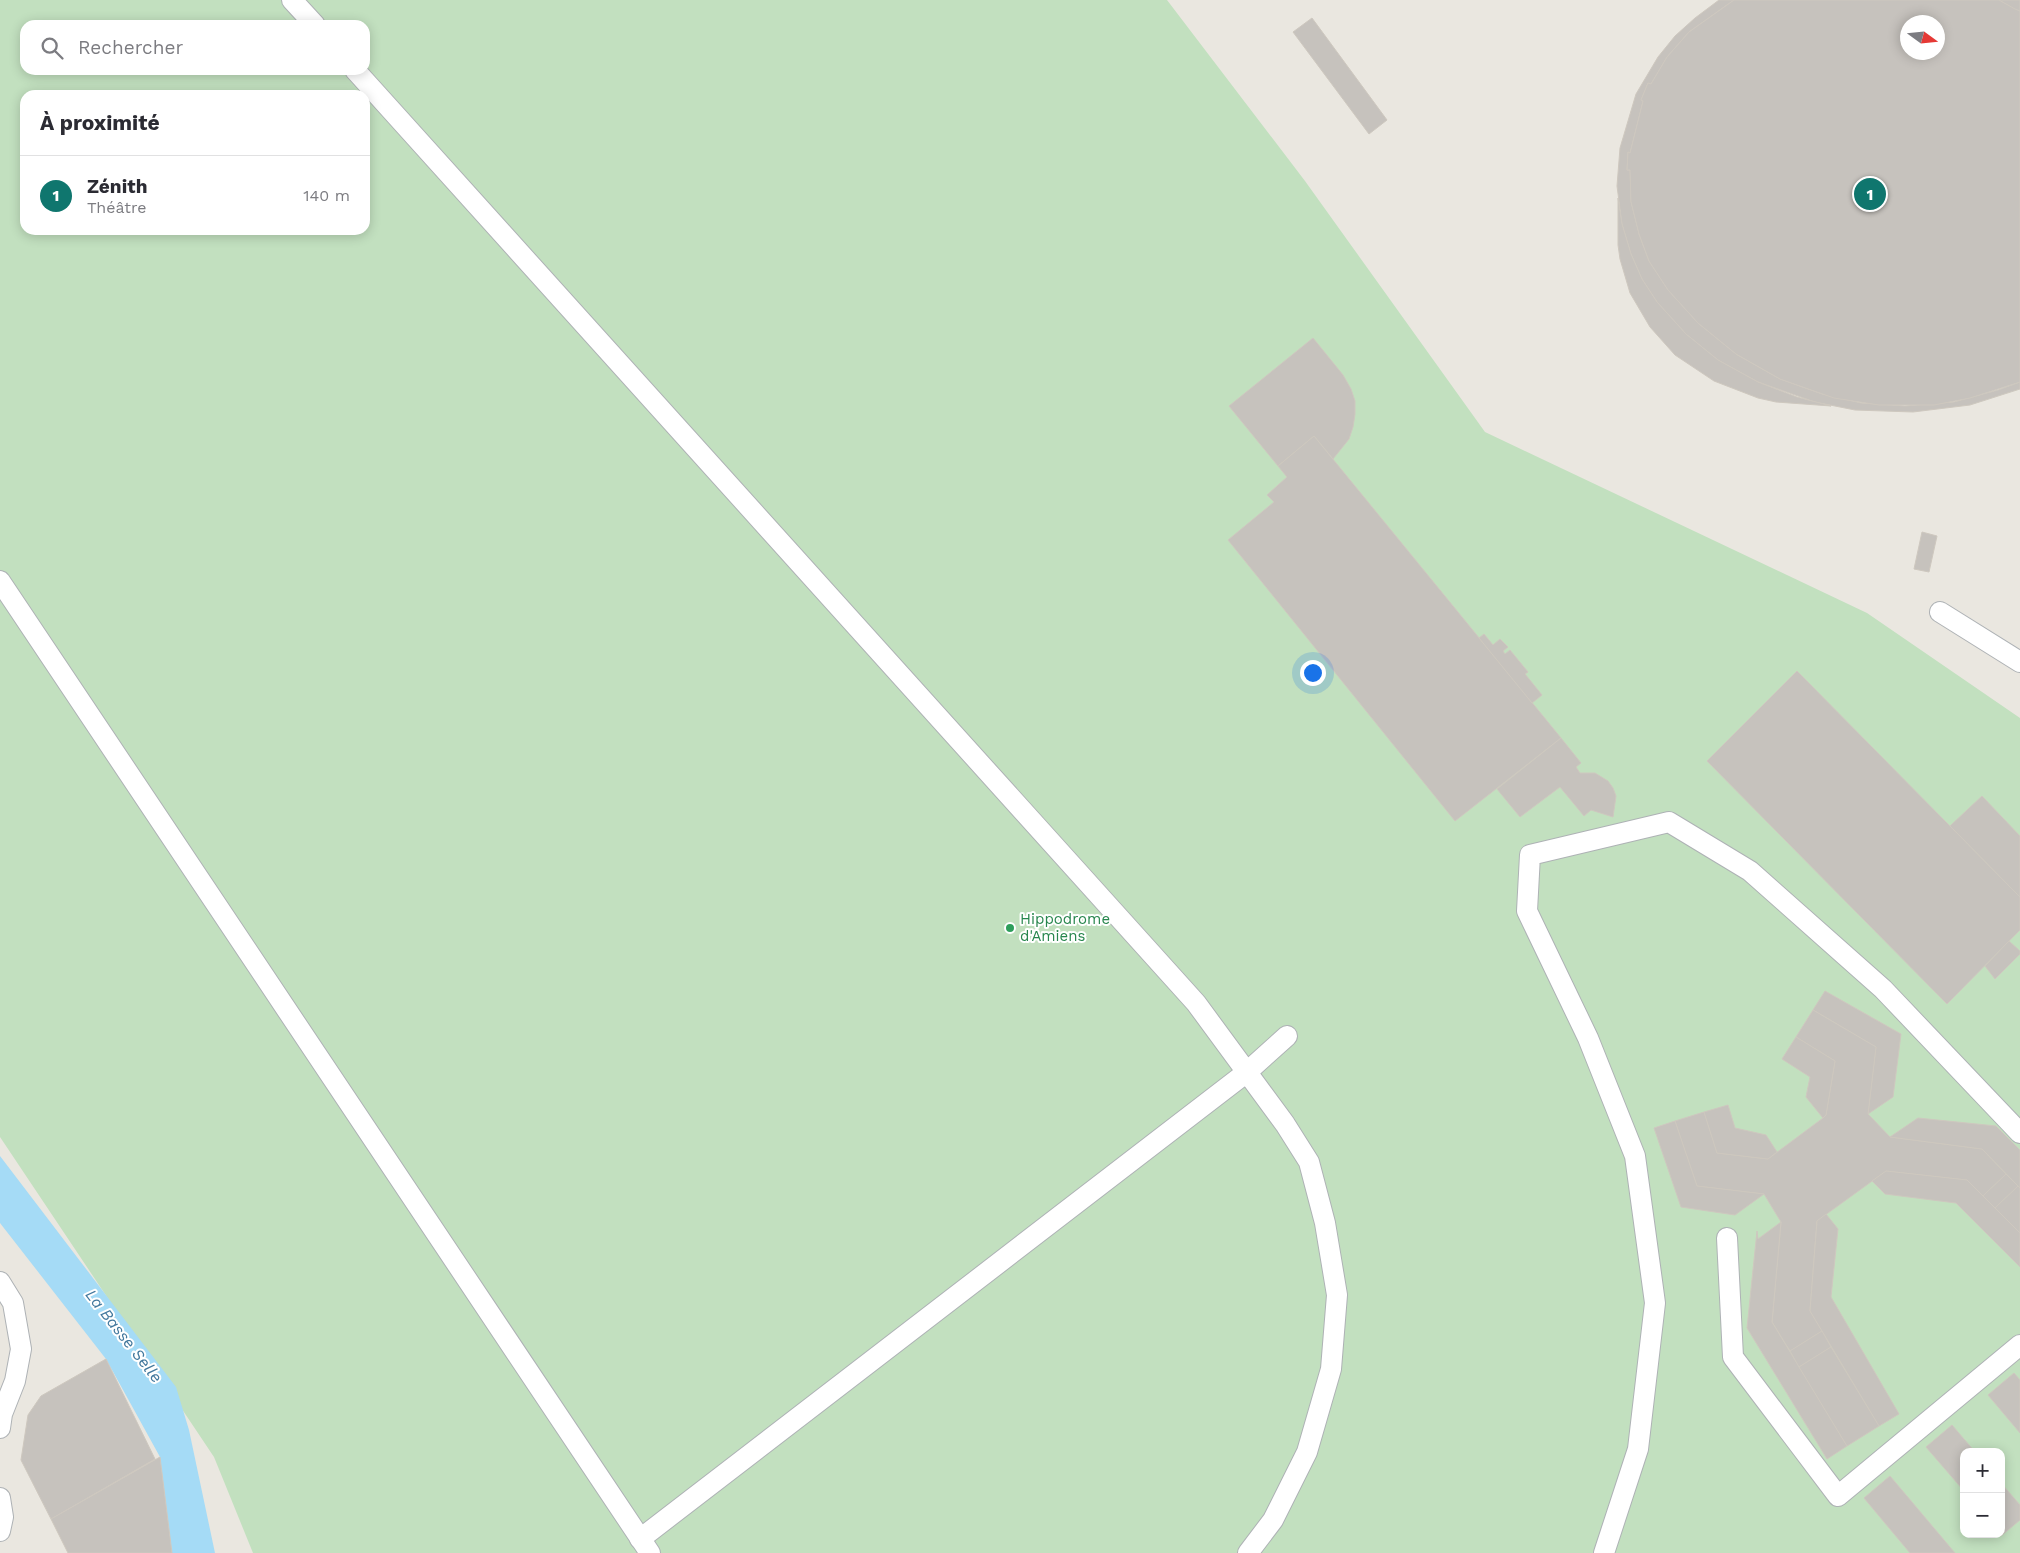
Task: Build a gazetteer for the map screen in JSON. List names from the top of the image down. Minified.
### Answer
{"water":["La Basse Selle"],"places":["Hippodrome d'Amiens"],"north":"right","page":{"search":"Rechercher","heading":"À proximité","list":[{"mark":"1","name":"Zénith","note":"Théâtre","value":"140 m"}],"pins":"1","map_buttons":["+","−"]}}
